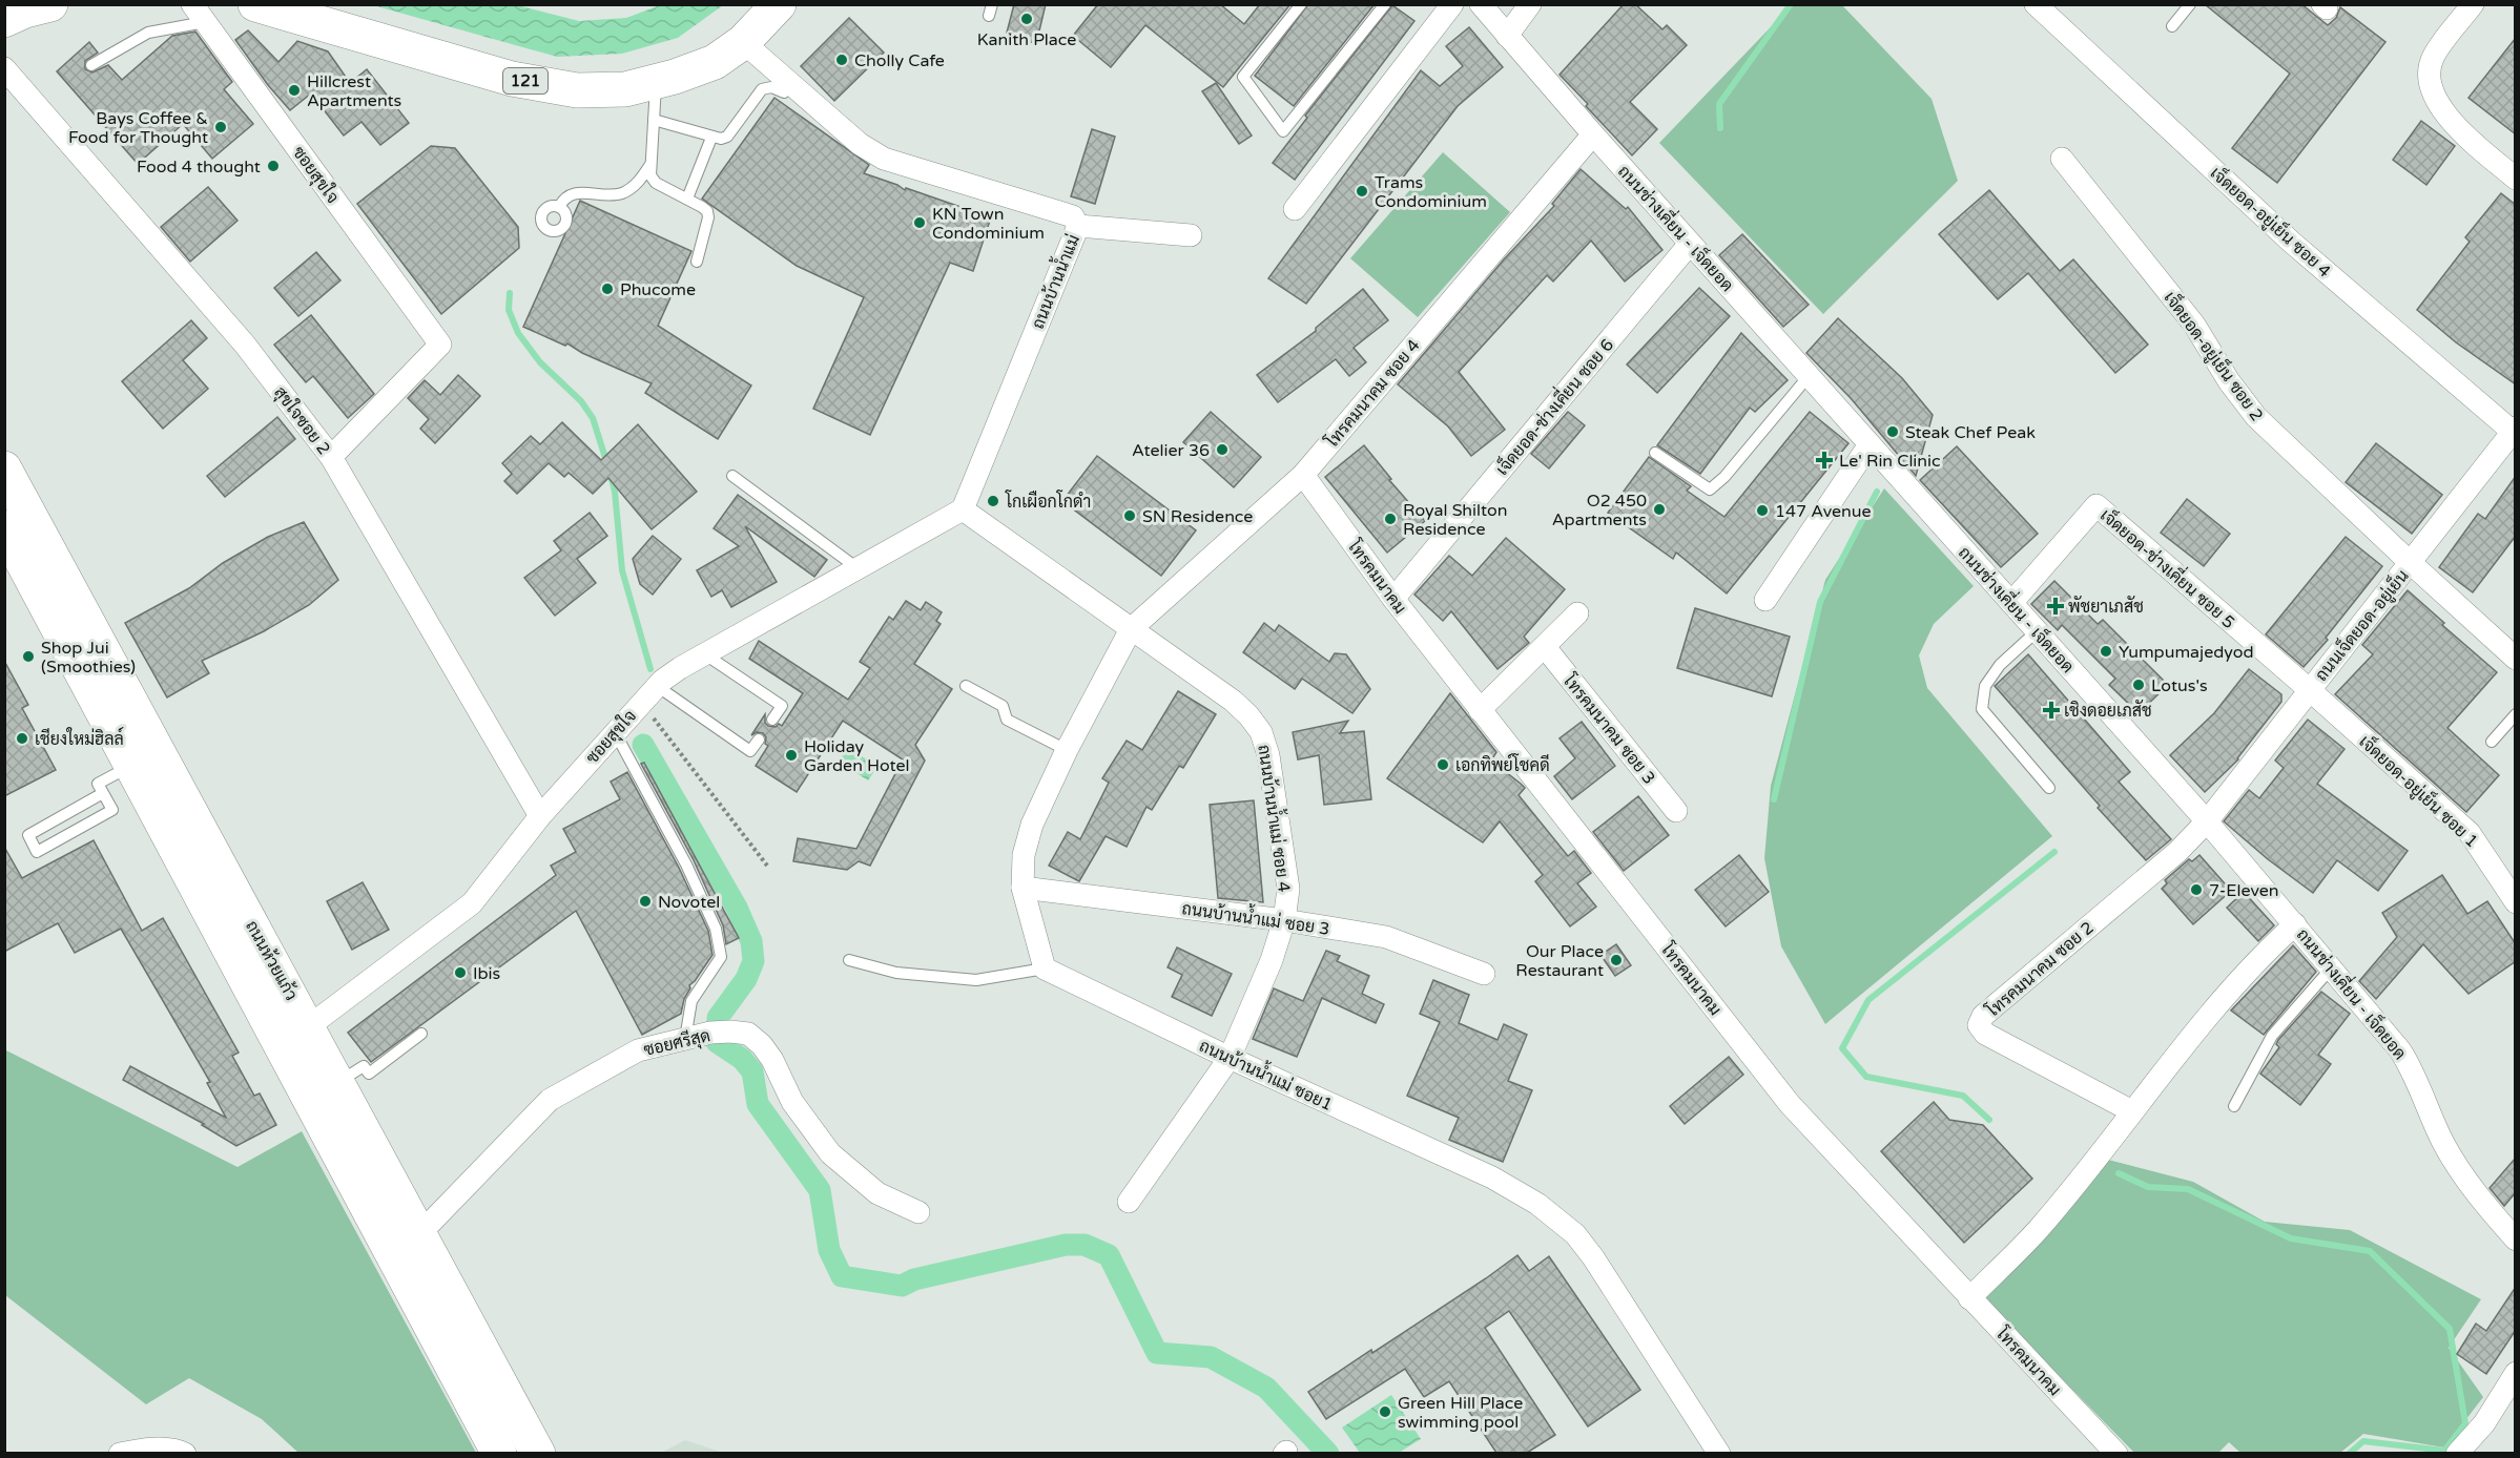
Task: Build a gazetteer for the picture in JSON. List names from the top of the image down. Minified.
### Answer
{"streets":{"main road":["121","ถนนห้วยแก้ว"],"street":["ซอยสุขใจ","เจ็ดยอด-อยู่เย็น ซอย 4","ถนนช่างเคี่ยน - เจ็ดยอด","ถนนบ้านน้ำแม่","เจ็ดยอด-อยู่เย็น ซอย 2","โทรคมนาคม ซอย 4","เจ็ดยอด-ช่างเคี่ยน ซอย 6","สุขใจซอย 2","เจ็ดยอด-ช่างเคี่ยน ซอย 5","โทรคมนาคม","ถนนเจ็ดยอด-อยู่เย็น","โทรคมนาคม ซอย 3","เจ็ดยอด-อยู่เย็น ซอย 1","ถนนบ้านน้ำแม่ ซอย 4","ถนนบ้านน้ำแม่ ซอย 3","โทรคมนาคม ซอย 2","ซอยศรีสุด","ถนนบ้านน้ำแม่ ซอย1"]},"crossings":[["121","ถนนบ้านน้ำแม่"],["ซอยสุขใจ","ถนนบ้านน้ำแม่"],["ซอยสุขใจ","สุขใจซอย 2"],["ซอยสุขใจ","ถนนห้วยแก้ว"],["เจ็ดยอด-อยู่เย็น ซอย 4","ถนนเจ็ดยอด-อยู่เย็น"],["ถนนช่างเคี่ยน - เจ็ดยอด","โทรคมนาคม ซอย 4"],["ถนนช่างเคี่ยน - เจ็ดยอด","เจ็ดยอด-ช่างเคี่ยน ซอย 6"],["ถนนช่างเคี่ยน - เจ็ดยอด","เจ็ดยอด-ช่างเคี่ยน ซอย 5"],["ถนนช่างเคี่ยน - เจ็ดยอด","ถนนเจ็ดยอด-อยู่เย็น"],["ถนนช่างเคี่ยน - เจ็ดยอด","โทรคมนาคม ซอย 2"],["เจ็ดยอด-อยู่เย็น ซอย 2","ถนนเจ็ดยอด-อยู่เย็น"],["โทรคมนาคม ซอย 4","โทรคมนาคม"],["โทรคมนาคม ซอย 4","ถนนบ้านน้ำแม่ ซอย 4"],["เจ็ดยอด-ช่างเคี่ยน ซอย 6","โทรคมนาคม"],["เจ็ดยอด-ช่างเคี่ยน ซอย 5","ถนนเจ็ดยอด-อยู่เย็น"],["เจ็ดยอด-ช่างเคี่ยน ซอย 5","เจ็ดยอด-อยู่เย็น ซอย 1"],["ถนนเจ็ดยอด-อยู่เย็น","เจ็ดยอด-อยู่เย็น ซอย 1"],["ถนนเจ็ดยอด-อยู่เย็น","โทรคมนาคม ซอย 2"],["ถนนบ้านน้ำแม่ ซอย 4","ถนนบ้านน้ำแม่ ซอย 3"],["ถนนบ้านน้ำแม่ ซอย 4","ถนนบ้านน้ำแม่ ซอย1"],["ถนนห้วยแก้ว","ซอยศรีสุด"]],"places":{"other":["Kanith Place","Cholly Cafe","Hillcrest Apartments","Bays Coffee & Food for Thought","Food 4 thought","Trams Condominium","KN Town Condominium","Phucome","Steak Chef Peak","Atelier 36","โกเผือกโกดำ","O2 450 Apartments","147 Avenue","SN Residence","Royal Shilton Residence","Yumpumajedyod","Shop Jui (Smoothies)","Lotus's","เชียงใหม่ฮิลล์","Holiday Garden Hotel","เอกทิพย์โชคดี","7-Eleven","Novotel","Our Place Restaurant","Ibis","Green Hill Place swimming pool"],"health":["Le' Rin Clinic","พัชยาเภสัช","เชิงดอยเภสัช"]}}
